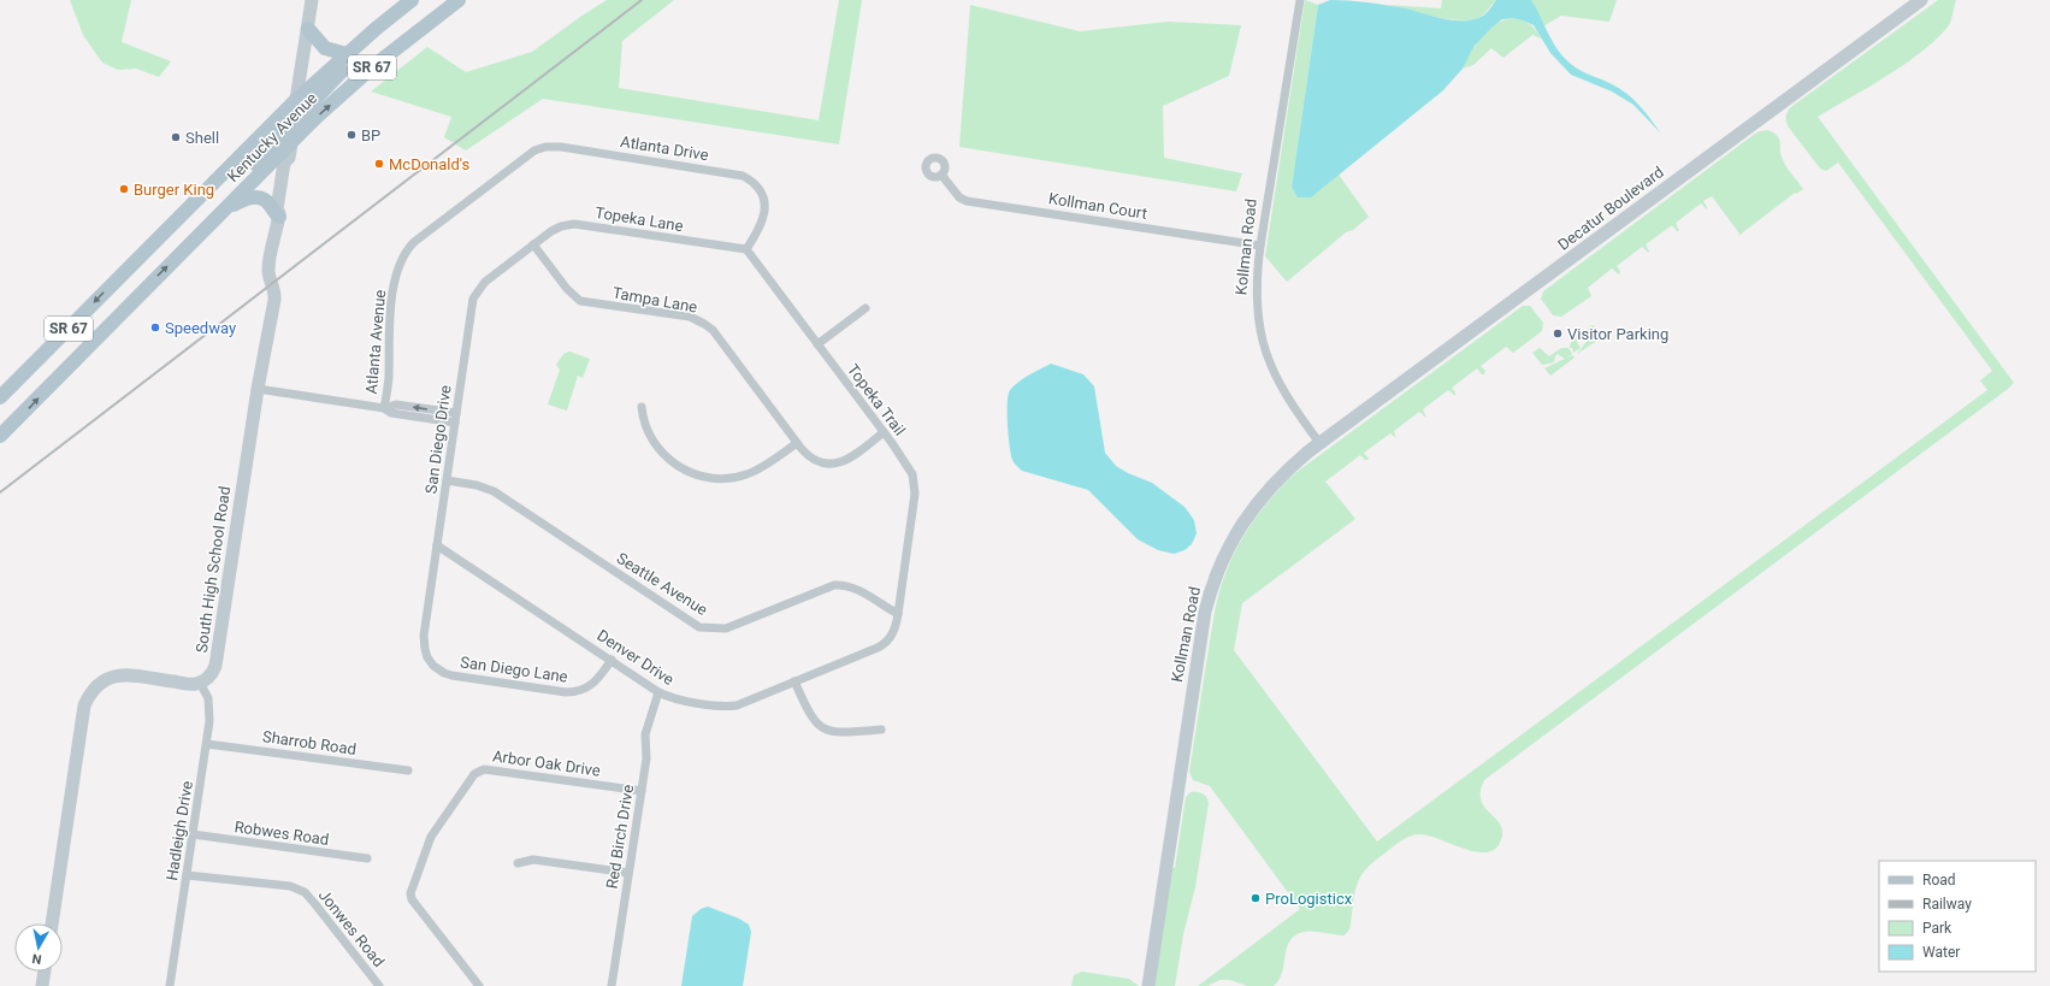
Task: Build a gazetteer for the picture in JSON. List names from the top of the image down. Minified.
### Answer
{"streets":{"main road":["SR 67","Kentucky Avenue"],"street":["Atlanta Drive","Kollman Court","Decatur Boulevard","Topeka Lane","Kollman Road","Tampa Lane","Atlanta Avenue","Topeka Trail","San Diego Drive","South High School Road","Seattle Avenue","Denver Drive","San Diego Lane","Sharrob Road","Arbor Oak Drive","Hadleigh Drive","Robwes Road","Red Birch Drive","Jonwes Road"]},"crossings":[["Kentucky Avenue","South High School Road"],["Atlanta Drive","Topeka Lane"],["Atlanta Drive","Atlanta Avenue"],["Atlanta Drive","Topeka Trail"],["Kollman Court","Kollman Road"],["Decatur Boulevard","Kollman Road"],["Topeka Lane","Tampa Lane"],["Topeka Lane","Topeka Trail"],["Topeka Lane","San Diego Drive"],["Tampa Lane","Topeka Trail"],["Tampa Lane","San Diego Drive"],["Topeka Trail","Seattle Avenue"],["Topeka Trail","Denver Drive"],["San Diego Drive","Seattle Avenue"],["San Diego Drive","Denver Drive"],["San Diego Drive","San Diego Lane"],["South High School Road","Hadleigh Drive"],["Denver Drive","San Diego Lane"],["Denver Drive","Red Birch Drive"],["Sharrob Road","Hadleigh Drive"],["Arbor Oak Drive","Red Birch Drive"],["Hadleigh Drive","Robwes Road"],["Hadleigh Drive","Jonwes Road"]],"places":["BP","Shell","McDonald's","Burger King","Speedway","Visitor Parking","ProLogisticx"],"legend":["Road","Railway","Park","Water"],"north":"bottom"}
